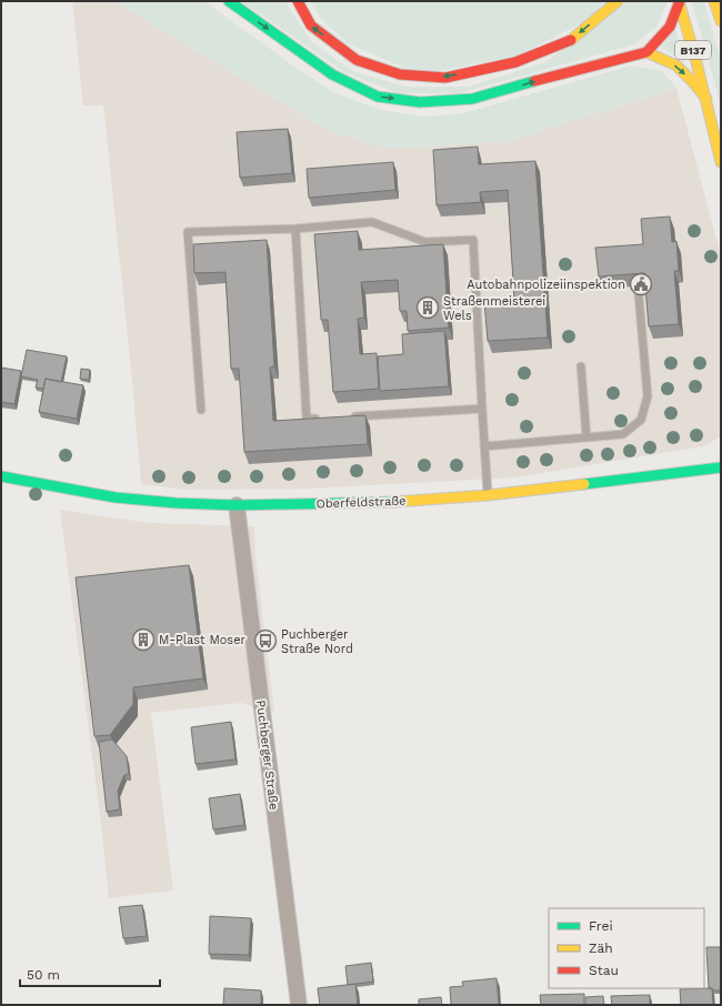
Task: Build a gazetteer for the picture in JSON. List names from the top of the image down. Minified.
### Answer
{"streets":{"main road":["B137","Oberfeldstraße"],"street":["Puchberger Straße"]},"crossings":[["Oberfeldstraße","Puchberger Straße"]],"places":{"public building":["Autobahnpolizeiinspektion"],"building":["Straßenmeisterei Wels","M-Plast Moser"],"bus stop":["Puchberger Straße Nord"]},"legend":["Frei","Zäh","Stau"],"scale_bar":"50 m"}
